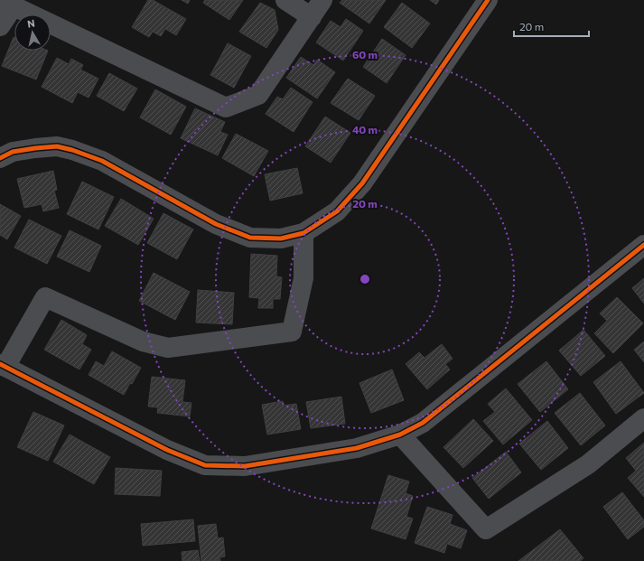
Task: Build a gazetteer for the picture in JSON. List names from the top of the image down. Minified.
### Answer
{"scale_bar":"20 m","north":"top","rings":["60 m","40 m","20 m"]}
